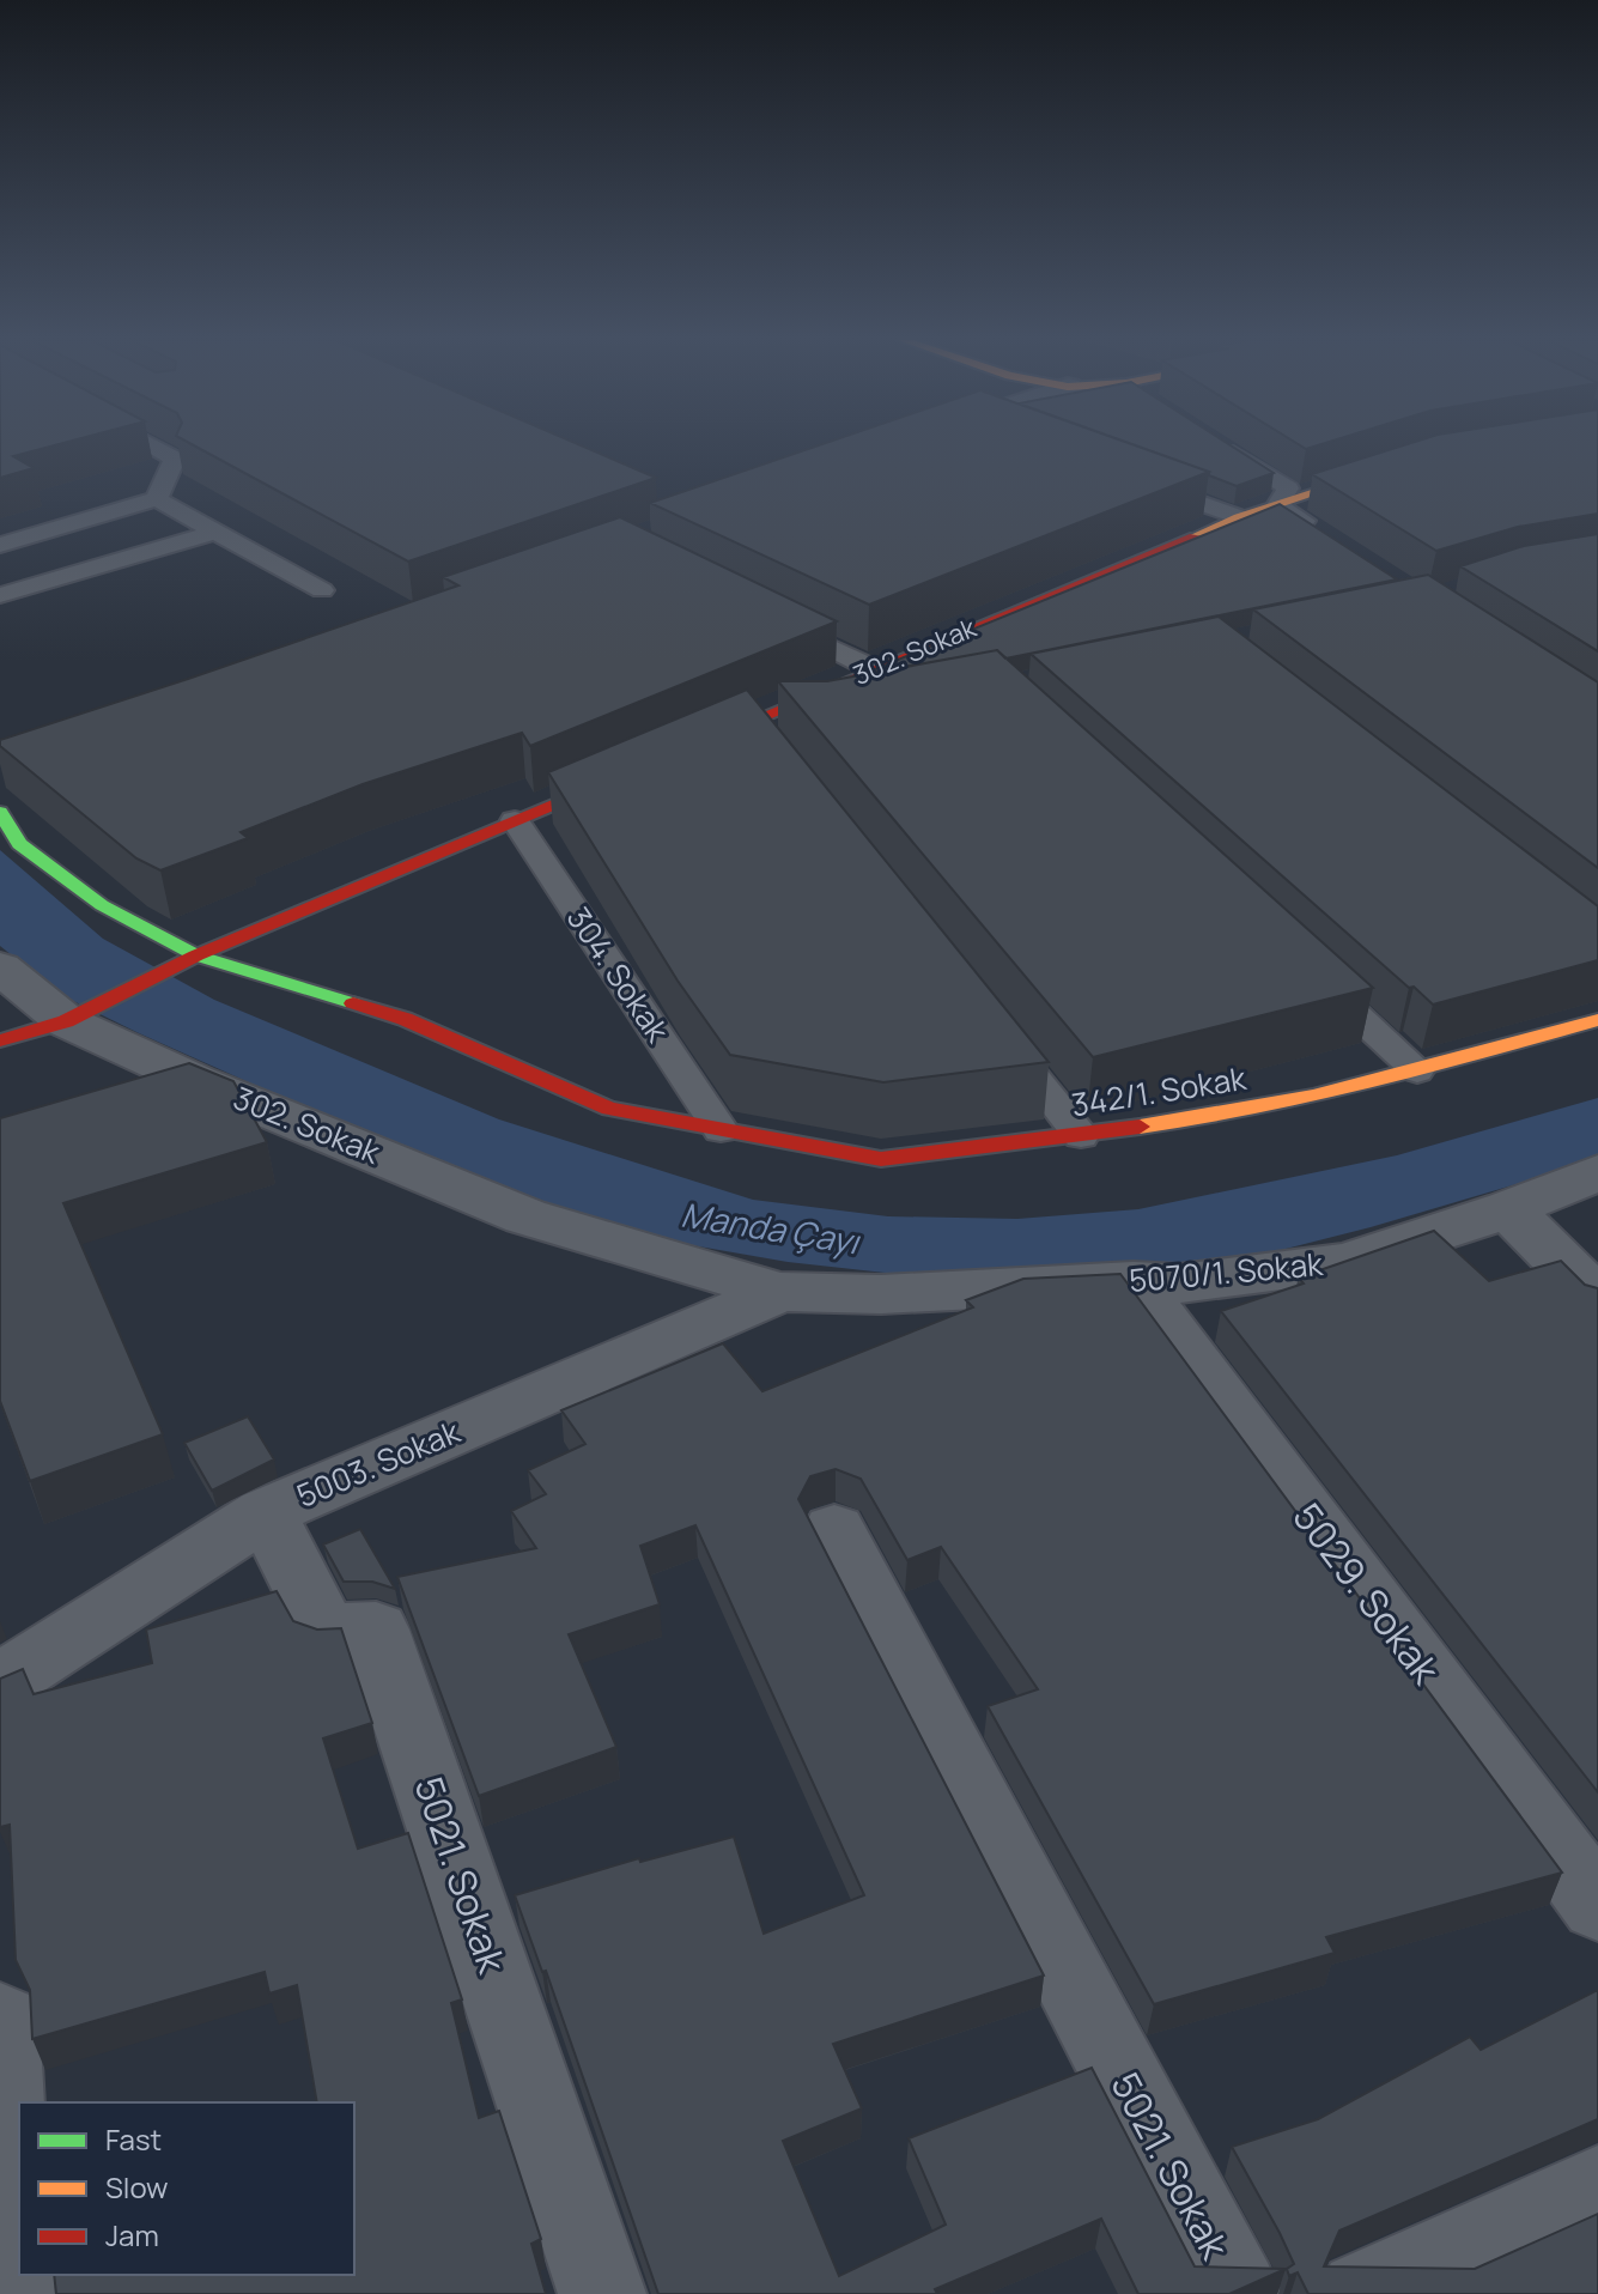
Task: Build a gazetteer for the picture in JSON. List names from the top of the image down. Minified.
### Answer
{"streets":{"street":["302. Sokak","342/1. Sokak","5070/1. Sokak","5003. Sokak","5029. Sokak","5021. Sokak"],"lane":["304. Sokak"]},"crossings":[["302. Sokak","5070/1. Sokak"],["302. Sokak","5003. Sokak"],["304. Sokak","342/1. Sokak"],["5070/1. Sokak","5003. Sokak"],["5070/1. Sokak","5029. Sokak"],["5003. Sokak","5021. Sokak"]],"water":["Manda Çayı"],"legend":["Fast","Slow","Jam"]}
